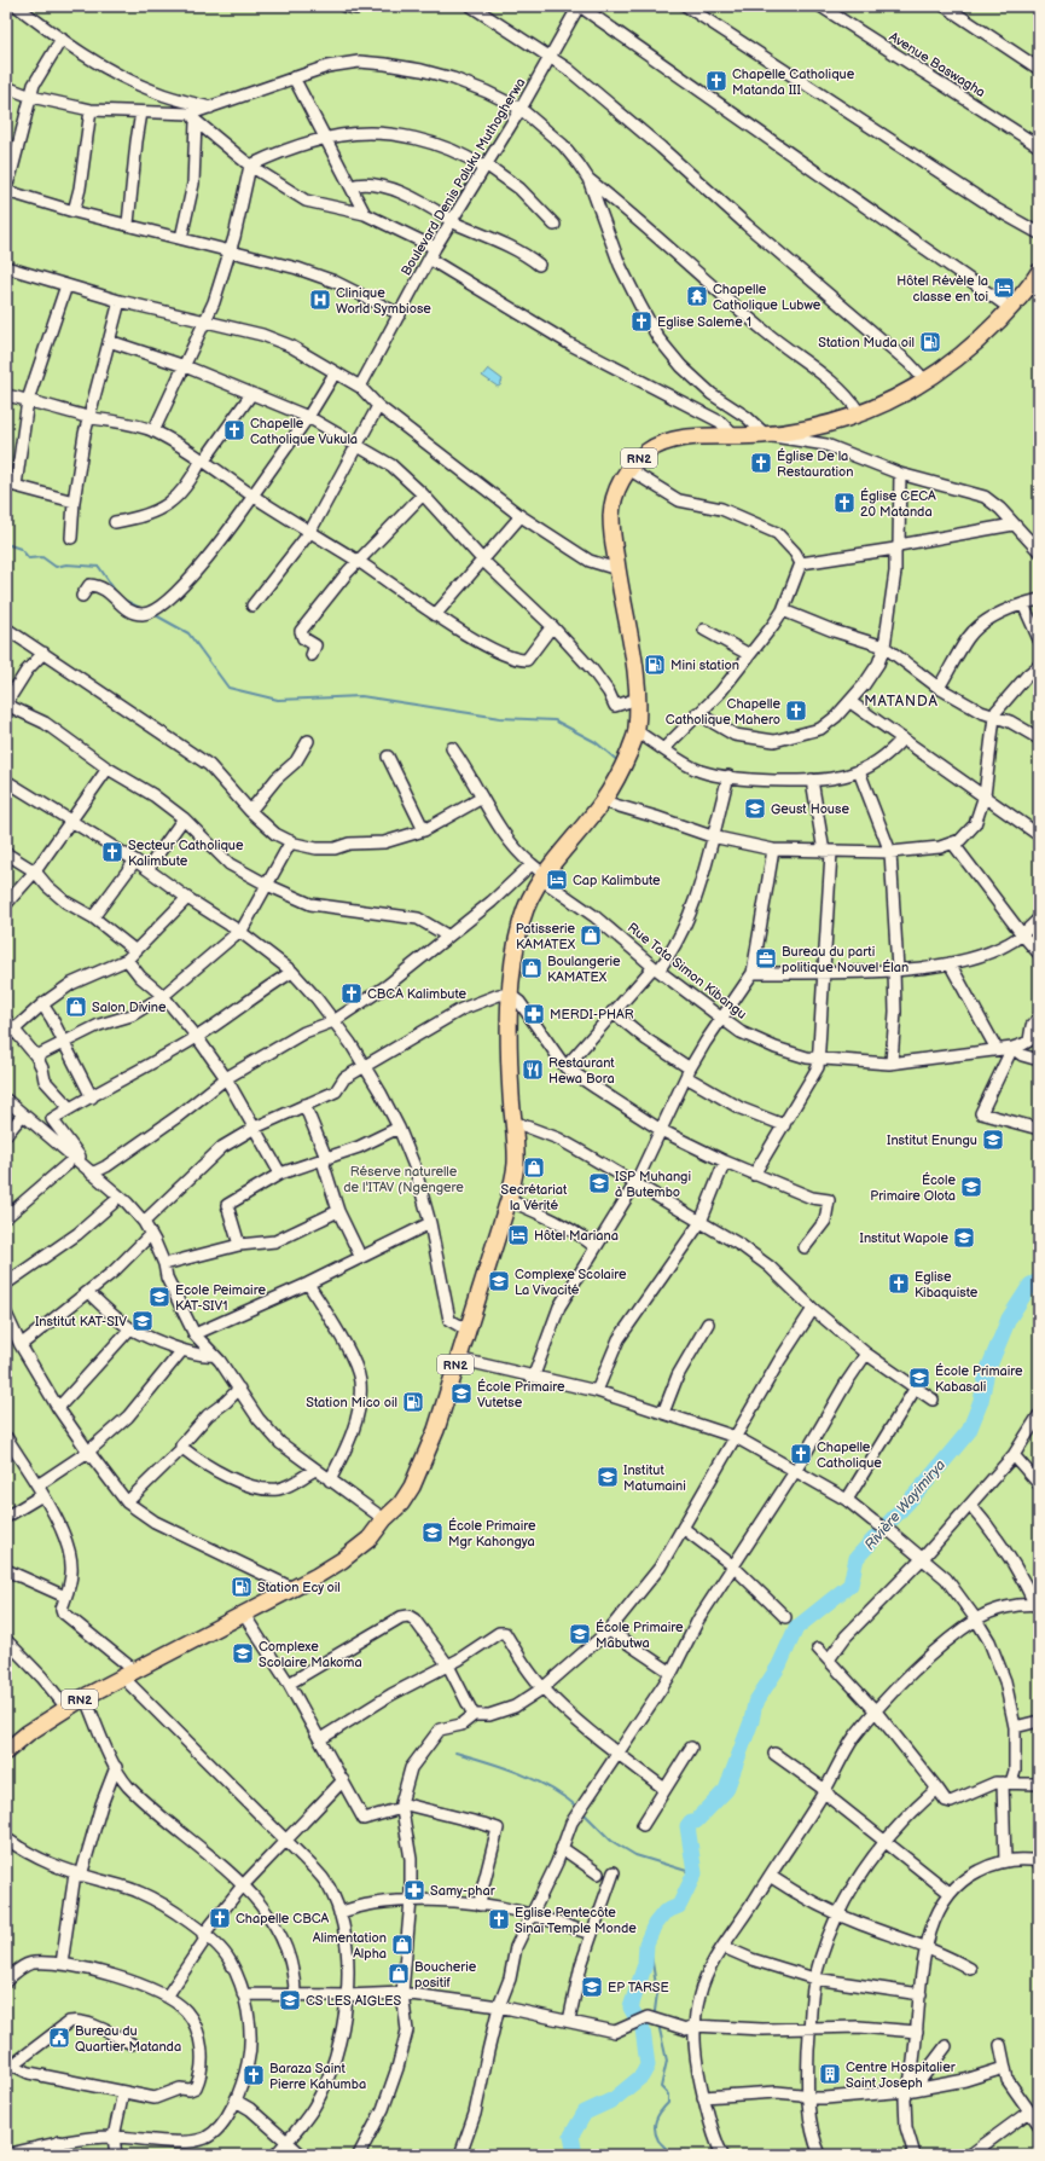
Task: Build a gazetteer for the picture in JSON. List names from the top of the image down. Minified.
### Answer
{"streets":{"highway":["RN2"],"street":["Avenue Baswagha","Boulevard Denis Paluku Muthogherwa","Rue Tata Simon Kibangu"]},"crossings":[["RN2","Rue Tata Simon Kibangu"]],"districts":["MATANDA"],"water":["Rivière Wayimirya"],"parks":["Réserve naturelle de l'ITAV (Ngengere"],"places":{"church":["Chapelle Catholique Matanda III","Eglise Saleme 1","Chapelle Catholique Vukula","Église De la Restauration","Église CECA 20 Matanda","Chapelle Catholique Mahero","Secteur Catholique Kalimbute","CBCA Kalimbute","Eglise Kibaquiste","Chapelle Catholique","Chapelle CBCA","Eglise Pentecôte Sinaï Temple Monde","Baraza Saint Pierre Kahumba"],"hotel":["Hôtel Révèle la classe en toi","Cap Kalimbute","Hôtel Mariana"],"temple":["Chapelle Catholique Lubwe"],"hospital":["Clinique World Symbiose"],"fuel station":["Station Muda oil","Mini station","Station Mico oil","Station Ecy oil"],"school or university":["Geust House","Institut Enungu","ISP Muhangi à Butembo","École Primaire Olota","Institut Wapole","Complexe Scolaire La Vivacité","Ecole Peimaire KAT-SIV1","Institut KAT-SIV","École Primaire Kabasali","École Primaire Vutetse","Institut Matumaini","École Primaire Mgr Kahongya","École Primaire Mabutwa","Complexe Scolaire Makoma","EP TARSE","CS LES AIGLES"],"shop":["Patisserie KAMATEX","Boulangerie KAMATEX","Salon Divine","Secrétariat la Vérité","Alimentation Alpha","Boucherie positif"],"office":["Bureau du parti politique Nouvel Élan"],"pharmacy":["MERDI-PHAR","Samy-phar"],"restaurant":["Restaurant Hewa Bora"],"public building":["Bureau du Quartier Matanda"],"building":["Centre Hospitalier Saint Joseph"]}}
